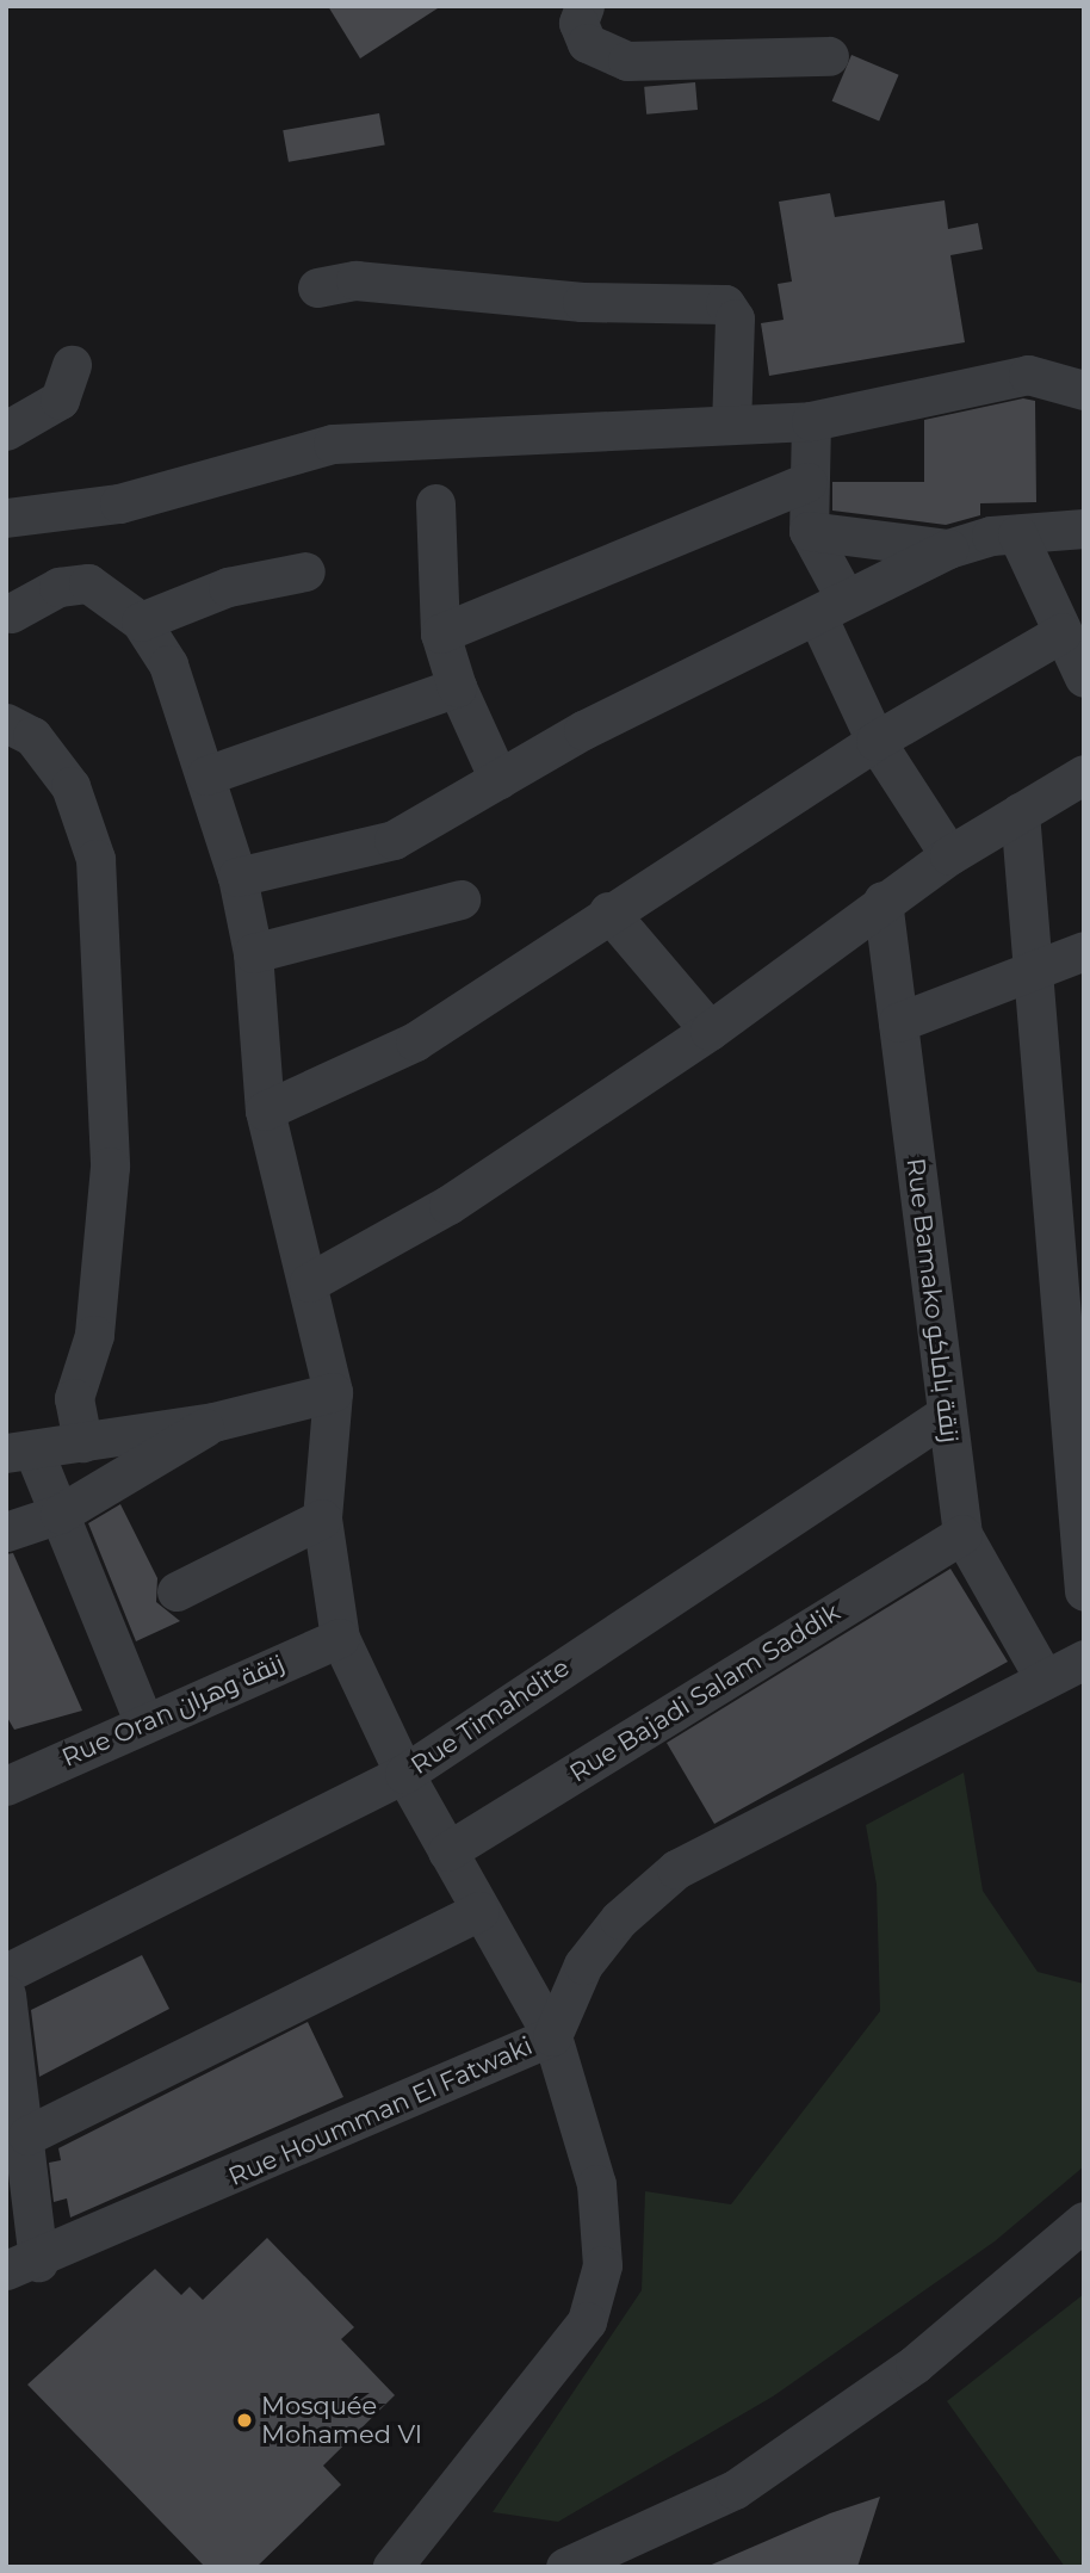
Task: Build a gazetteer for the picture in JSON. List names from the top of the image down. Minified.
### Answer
{"streets":{"street":["Rue Bamako زنقة باماكو","Rue Bajadi Salam Saddik","Rue Oran زنقة وهران","Rue Timahdite","Rue Houmman El Fatwaki"]},"crossings":[["Rue Bamako زنقة باماكو","Rue Bajadi Salam Saddik"],["Rue Bamako زنقة باماكو","Rue Timahdite"],["Rue Bamako زنقة باماكو","Rue Houmman El Fatwaki"]],"places":["Mosquée Mohamed VI"]}
